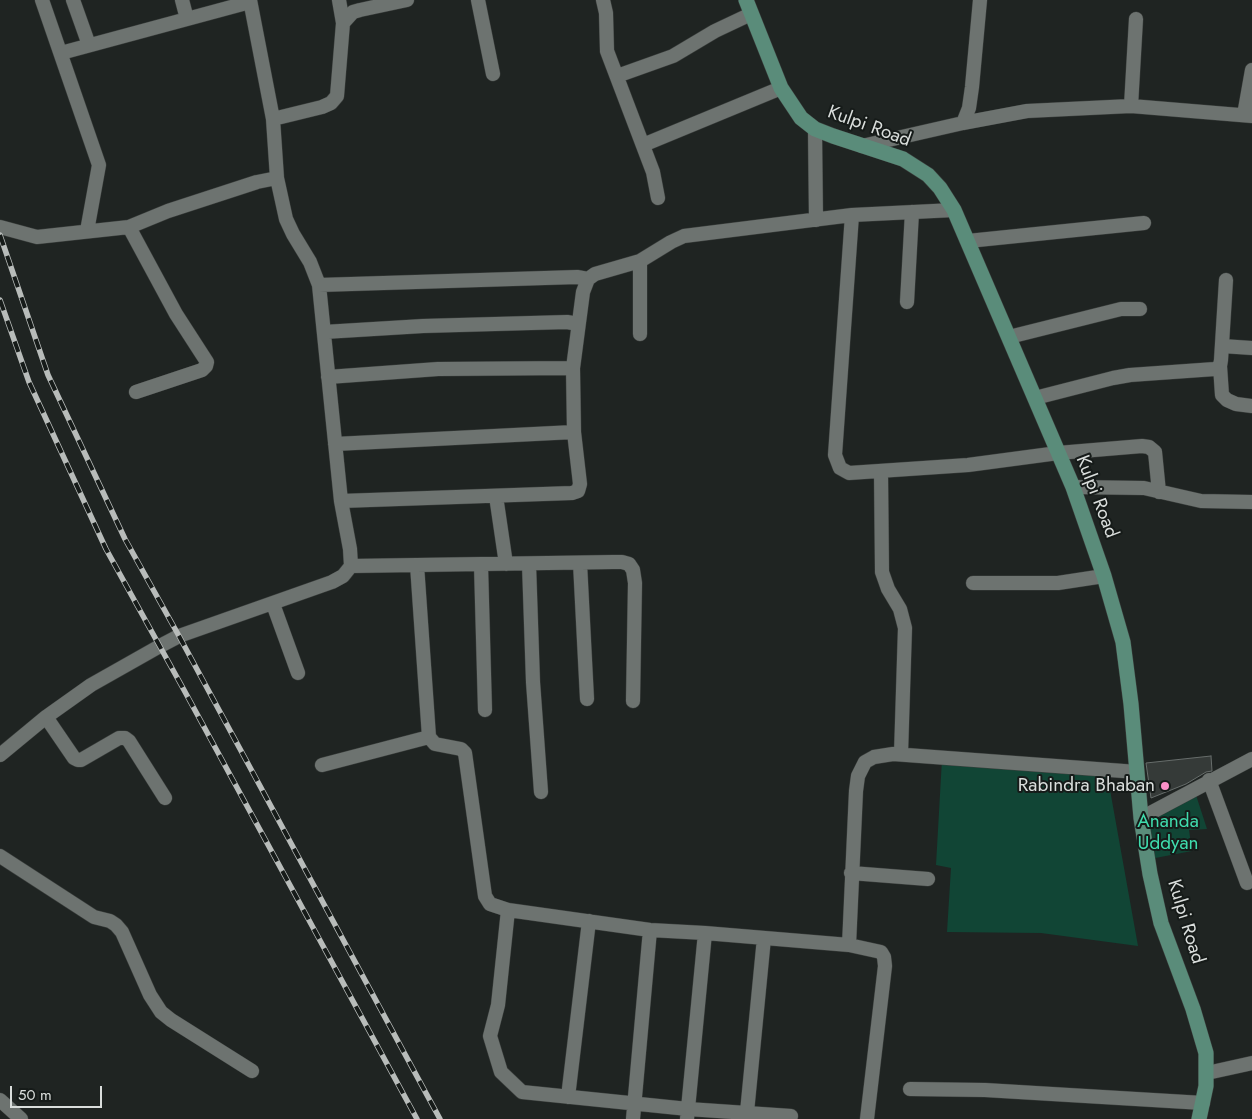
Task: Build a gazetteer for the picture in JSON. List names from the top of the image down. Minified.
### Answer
{"streets":{"main road":["Kulpi Road"]},"parks":["Ananda Uddyan"],"places":["Rabindra Bhaban"],"scale_bar":"50 m"}
